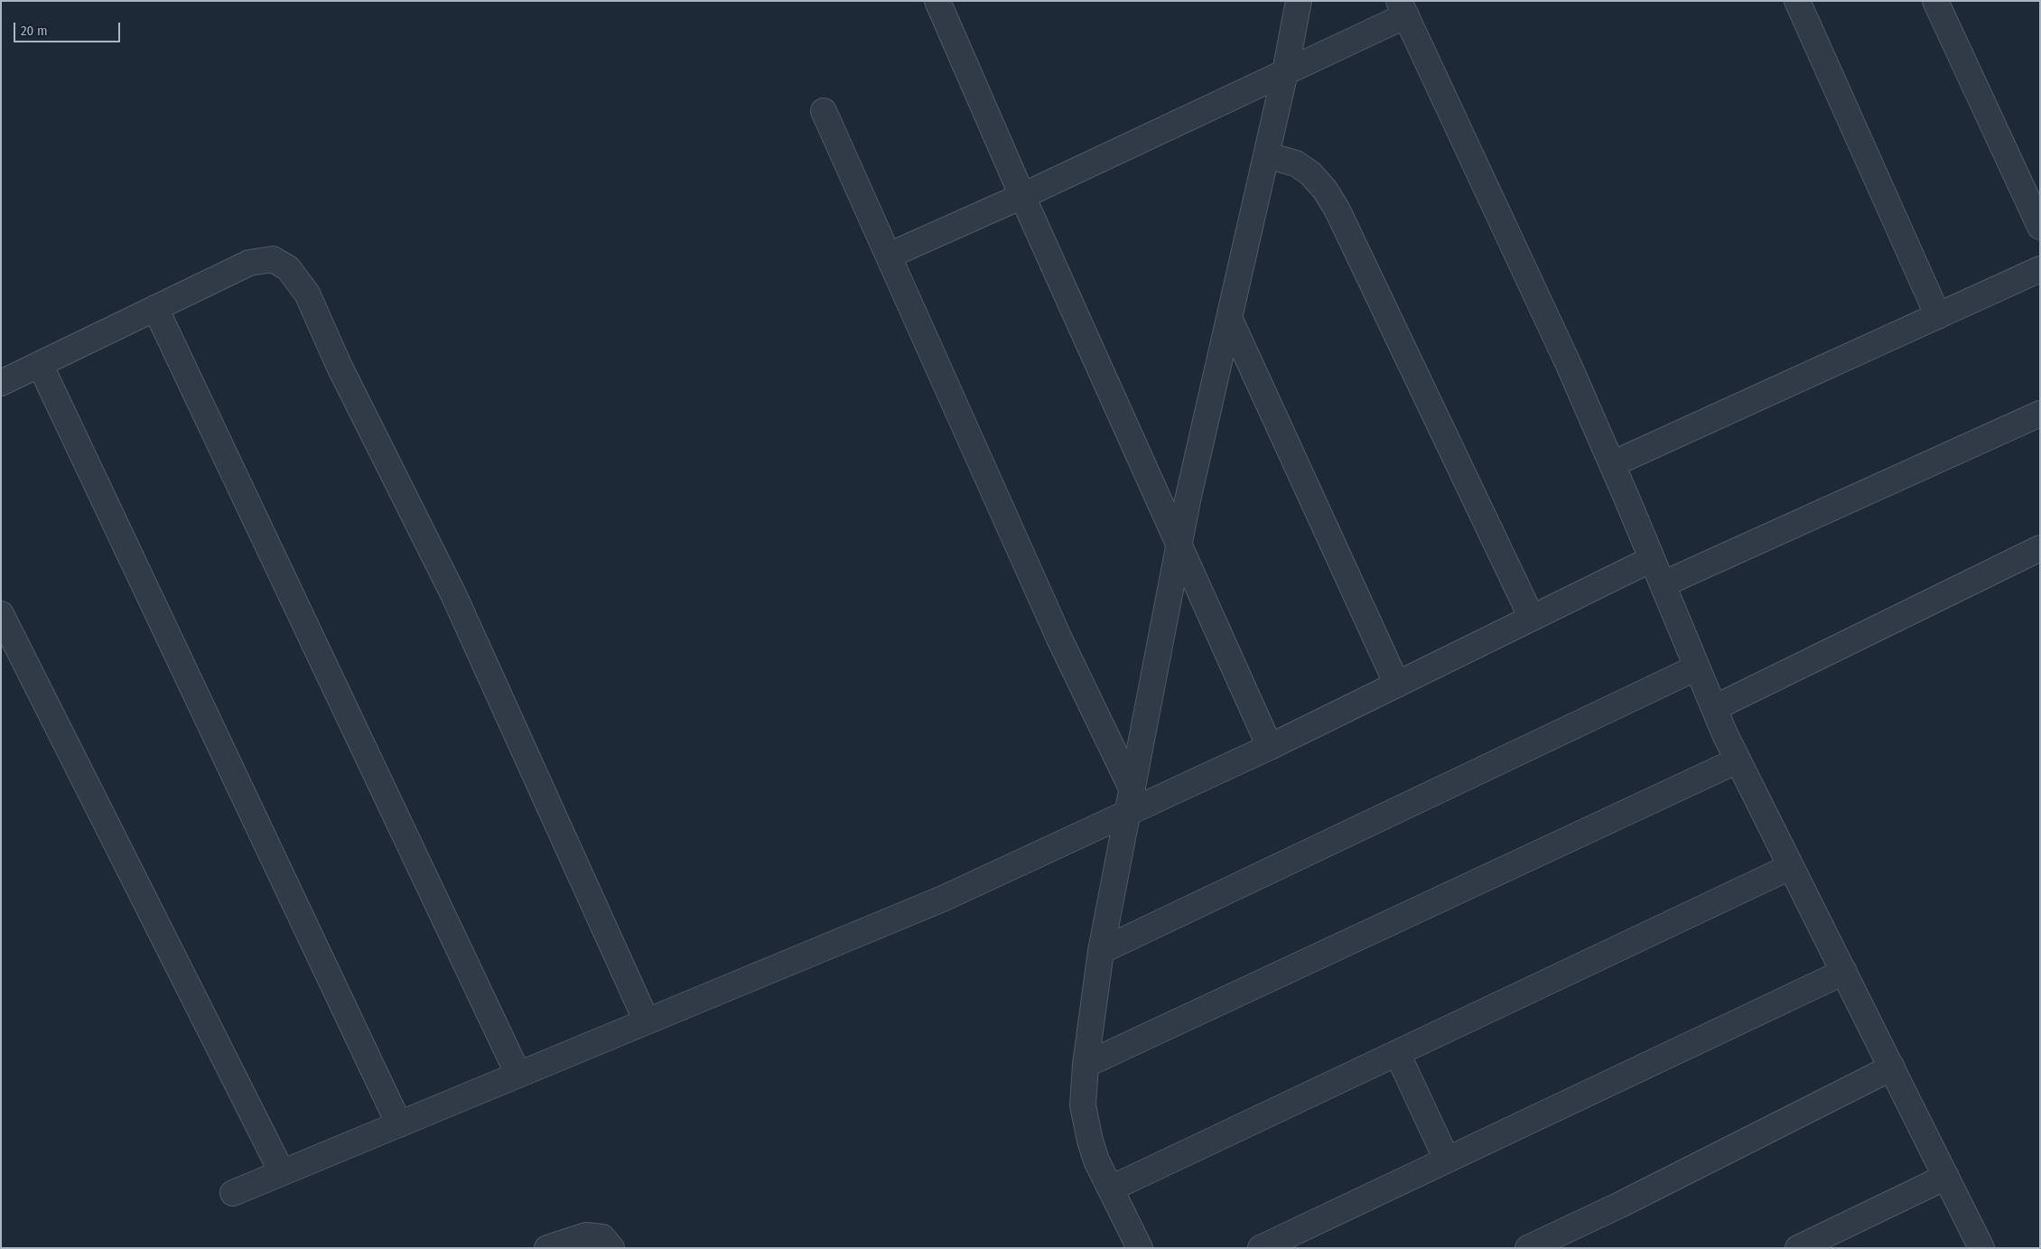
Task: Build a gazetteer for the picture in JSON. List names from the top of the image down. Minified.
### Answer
{"scale_bar":"20 m"}
